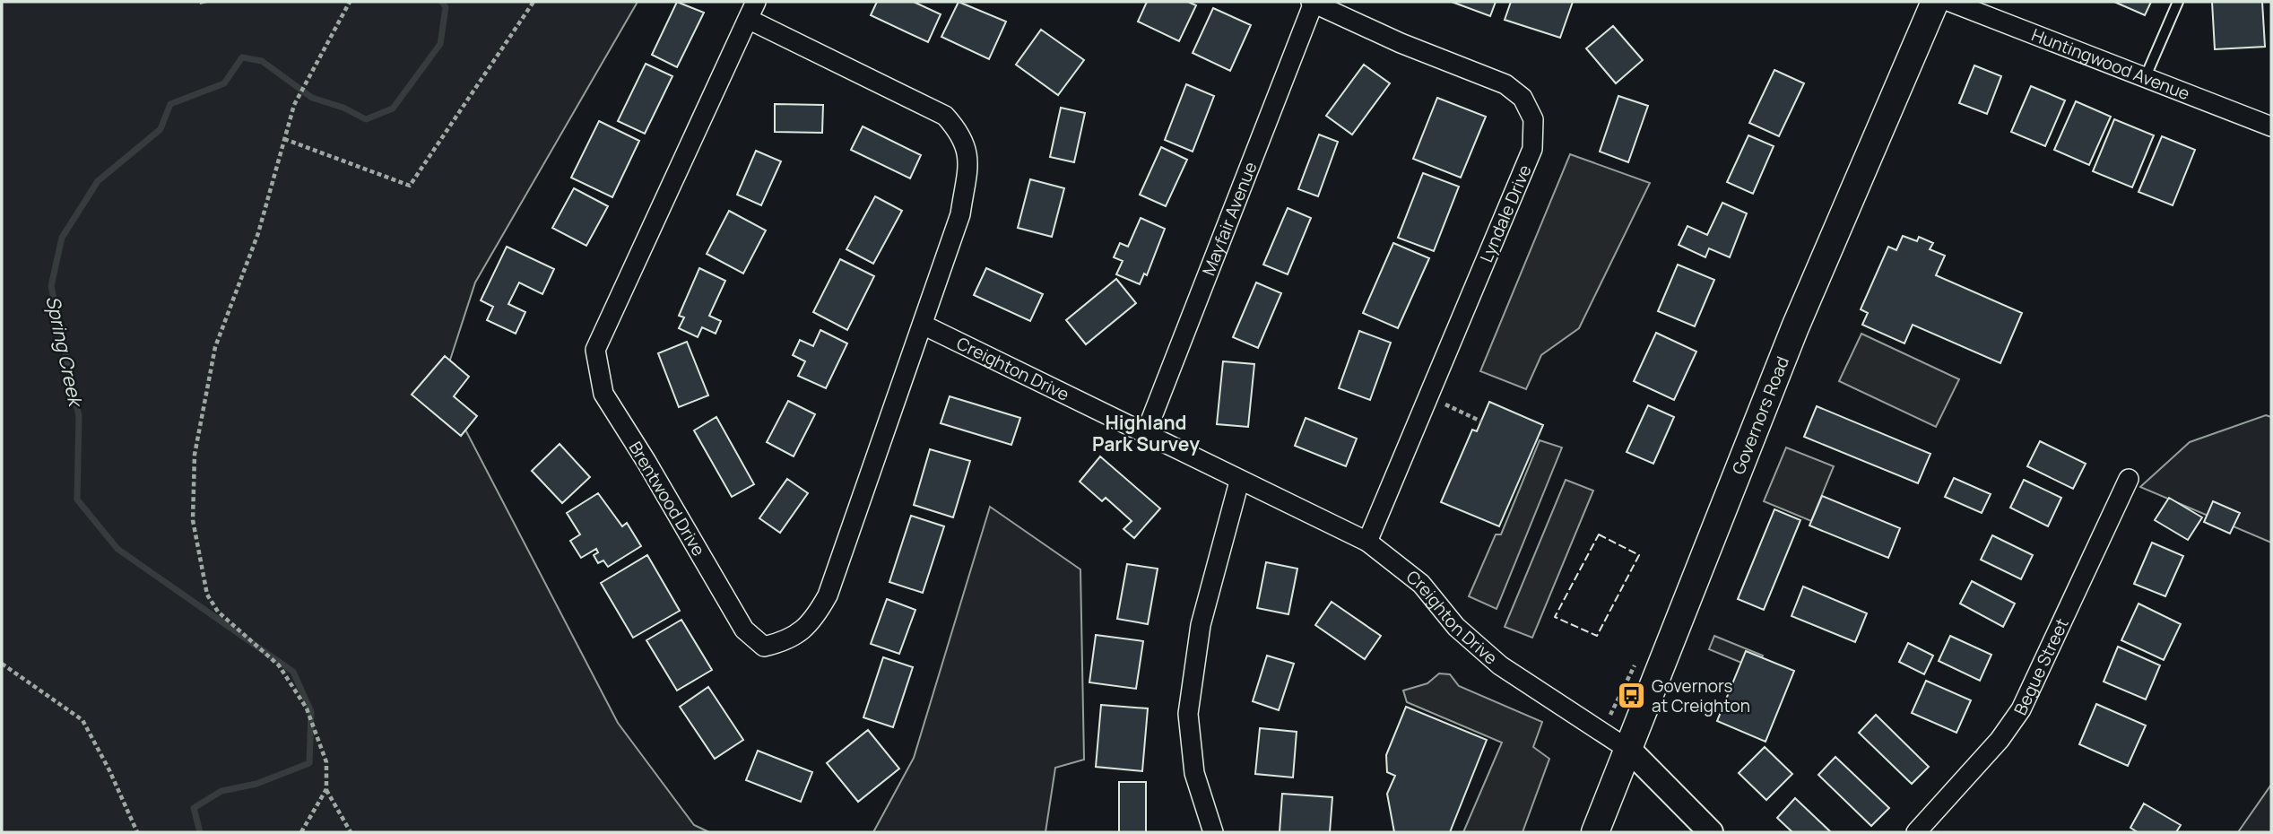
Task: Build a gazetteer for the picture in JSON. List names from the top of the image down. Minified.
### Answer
{"streets":{"main road":["Governors Road"],"street":["Huntingwood Avenue","Lyndale Drive","Mayfair Avenue","Creighton Drive","Brentwood Drive","Begue Street"]},"crossings":[["Lyndale Drive","Mayfair Avenue"],["Lyndale Drive","Creighton Drive"],["Mayfair Avenue","Creighton Drive"],["Creighton Drive","Governors Road"],["Creighton Drive","Brentwood Drive"]],"districts":["Highland Park Survey"],"water":["Spring Creek"],"places":{"bus stop":["Governors at Creighton"]}}
